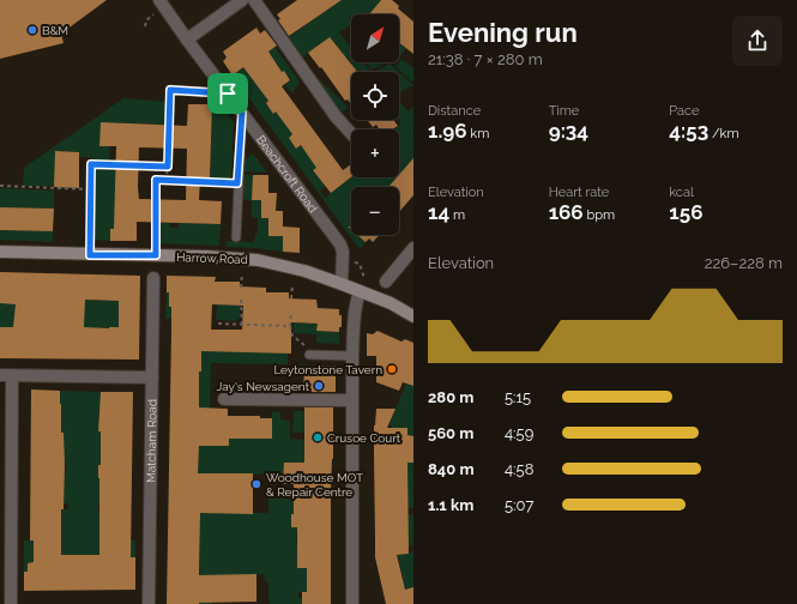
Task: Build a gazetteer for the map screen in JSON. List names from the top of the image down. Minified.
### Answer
{"streets":{"main road":["Harrow Road"],"street":["Beachcroft Road","Matcham Road"]},"crossings":[["Beachcroft Road","Harrow Road"]],"places":["B&M","Leytonstone Tavern","Jay's Newsagent","Crusoe Court","Woodhouse MOT & Repair Centre"],"north":"top right","page":{"heading":["Evening run","21:38 · 7 × 280 m"],"map_buttons":["+","−"],"stats":[["Distance","1.96 km"],["Time","9:34"],["Pace","4:53 /km"],["Elevation","14 m"],["Heart rate","166 bpm"],["kcal","156"]],"chart":["Elevation","226–228 m"],"list":[{"name":"280 m","note":"5:15"},{"name":"560 m","note":"4:59"},{"name":"840 m","note":"4:58"},{"name":"1.1 km","note":"5:07"}]}}
